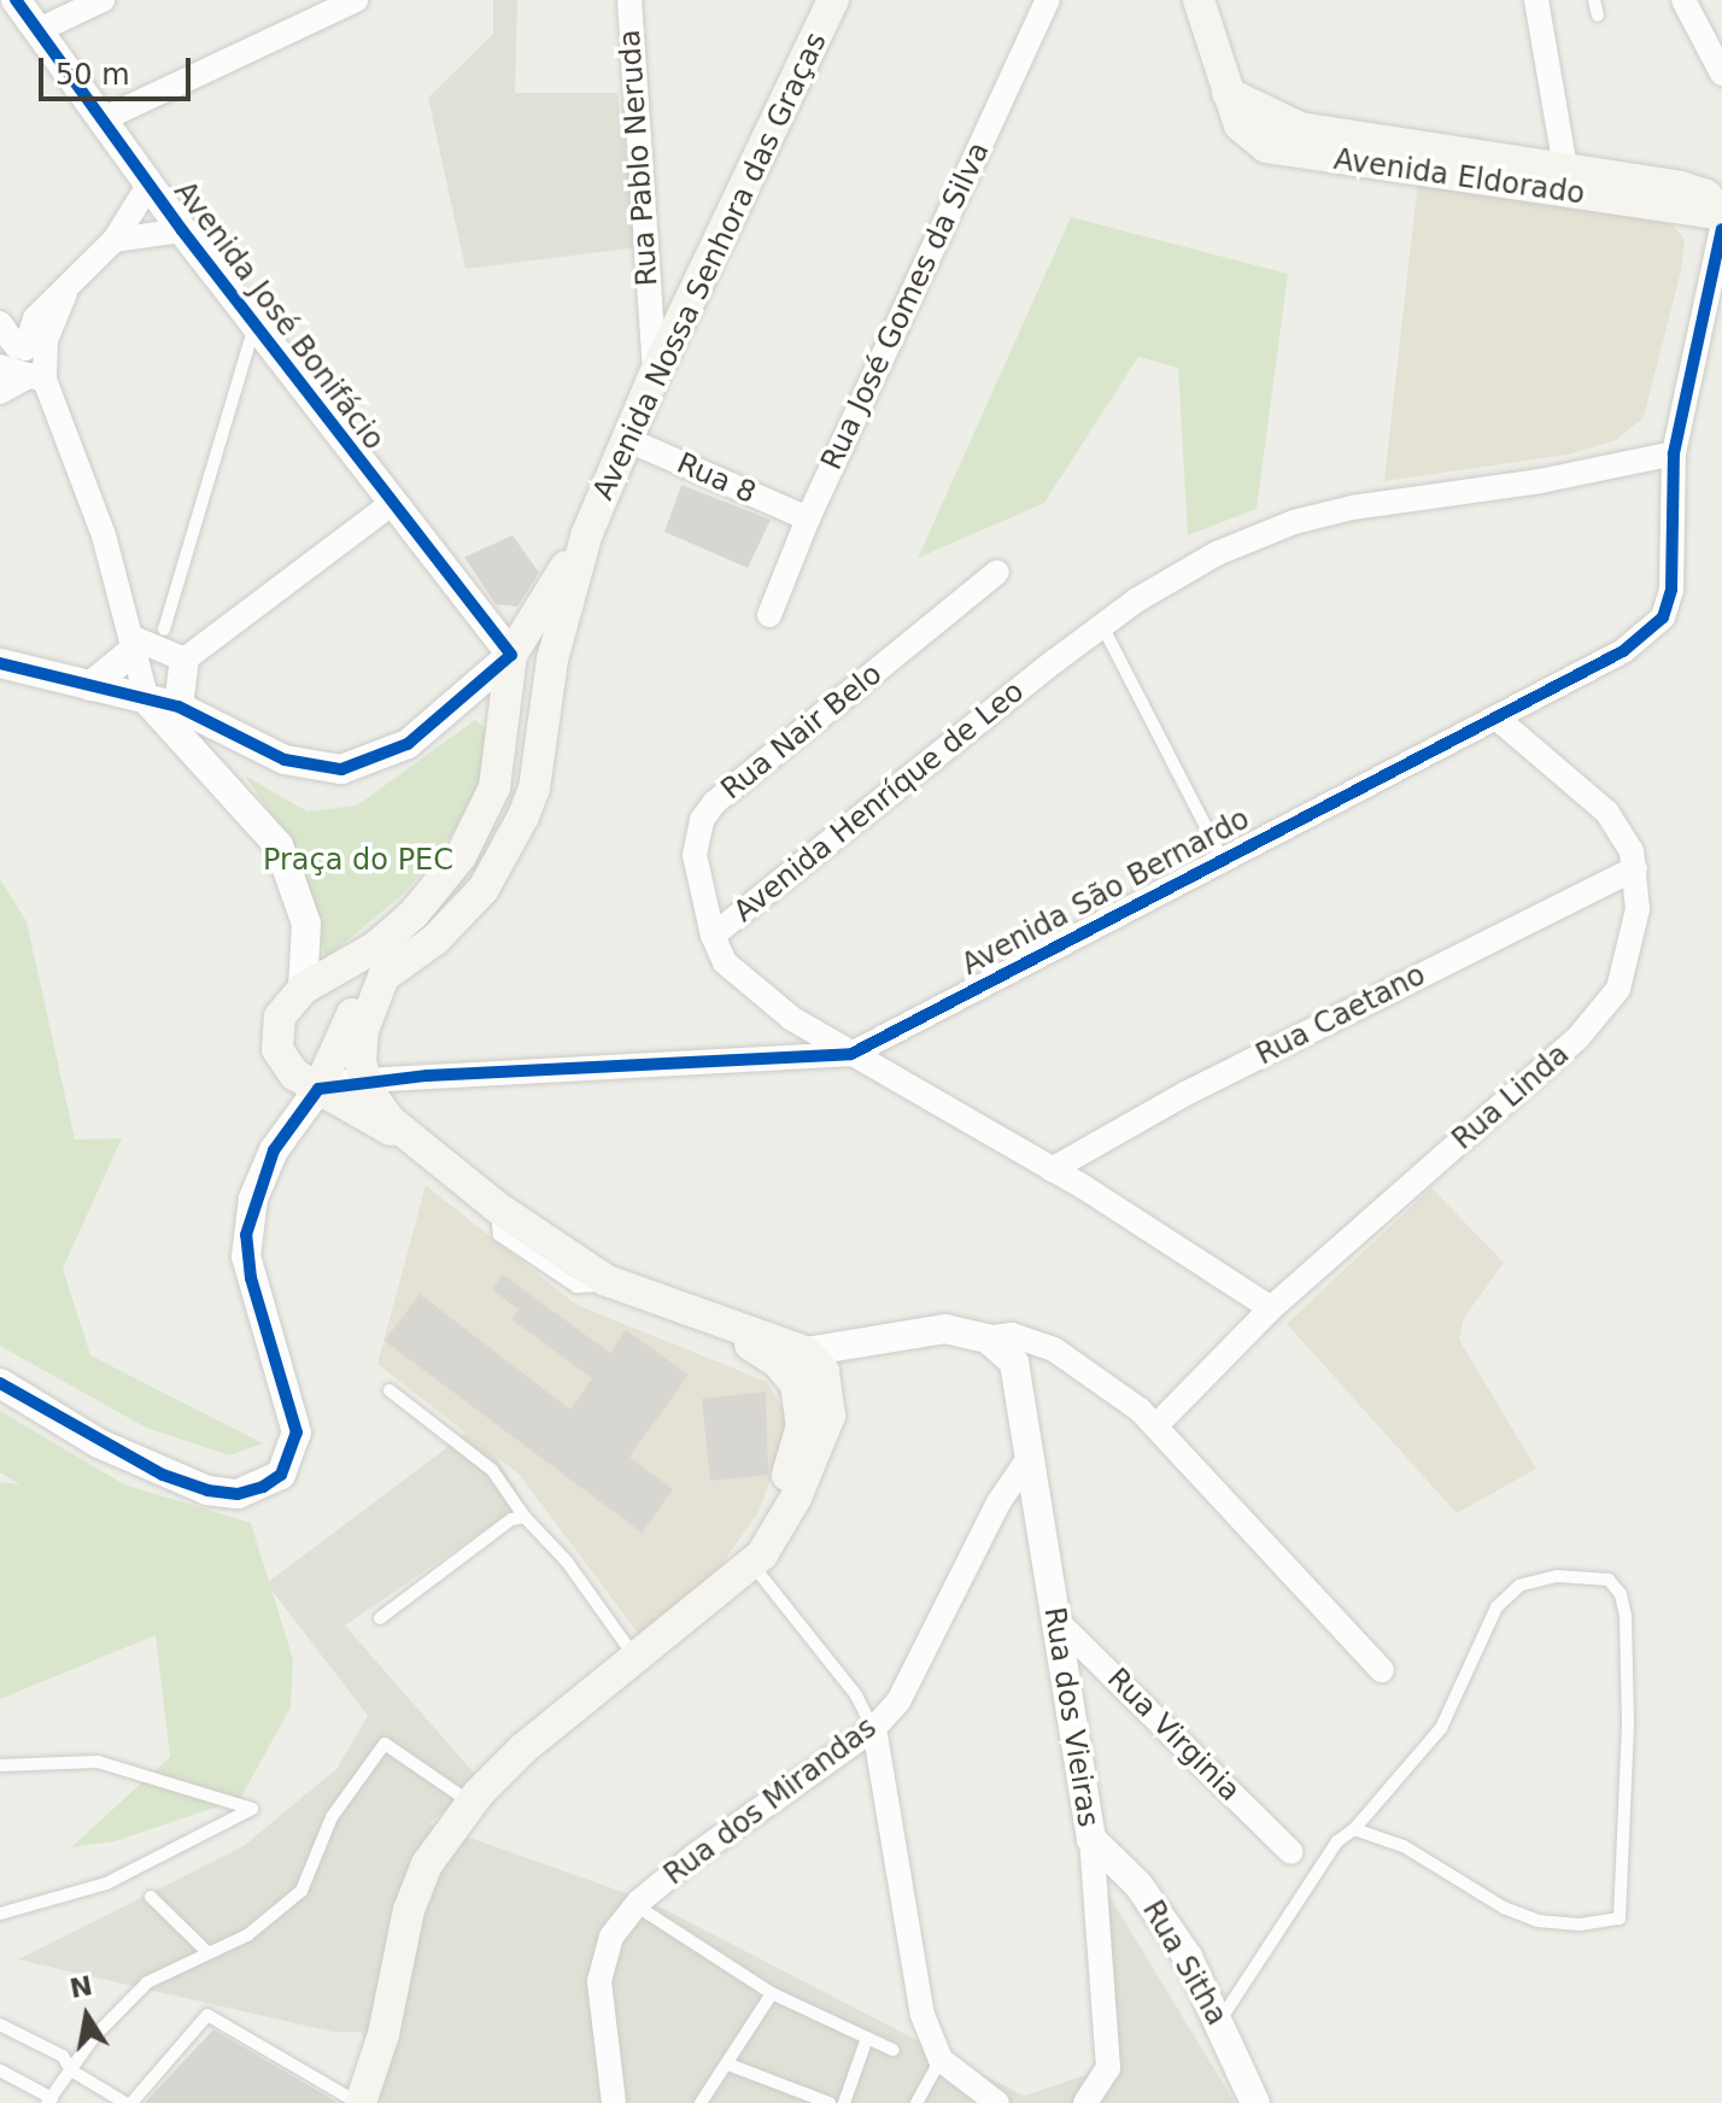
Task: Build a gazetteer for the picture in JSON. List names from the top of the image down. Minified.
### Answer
{"streets":{"main road":["Avenida Eldorado","Avenida Nossa Senhora das Graças"],"street":["Rua Pablo Neruda","Rua José Gomes da Silva","Avenida José Bonifácio","Rua 8","Rua Nair Belo","Avenida Henríque de Leo","Avenida São Bernardo","Rua Caetano","Rua Linda","Rua dos Vieiras","Rua Virginia","Rua dos Mirandas","Rua Sitha"]},"crossings":[["Rua Pablo Neruda","Avenida Nossa Senhora das Graças"],["Avenida Eldorado","Avenida São Bernardo"],["Avenida Nossa Senhora das Graças","Avenida José Bonifácio"],["Avenida Nossa Senhora das Graças","Rua 8"],["Avenida Nossa Senhora das Graças","Avenida São Bernardo"],["Rua José Gomes da Silva","Rua 8"],["Rua Nair Belo","Avenida Henríque de Leo"],["Avenida Henríque de Leo","Avenida São Bernardo"],["Avenida Henríque de Leo","Rua Caetano"],["Avenida Henríque de Leo","Rua Linda"],["Avenida São Bernardo","Rua Linda"],["Rua Caetano","Rua Linda"],["Rua dos Vieiras","Rua Virginia"],["Rua dos Vieiras","Rua dos Mirandas"],["Rua dos Vieiras","Rua Sitha"]],"parks":["Praça do PEC"],"scale_bar":"50 m","north":"top"}
